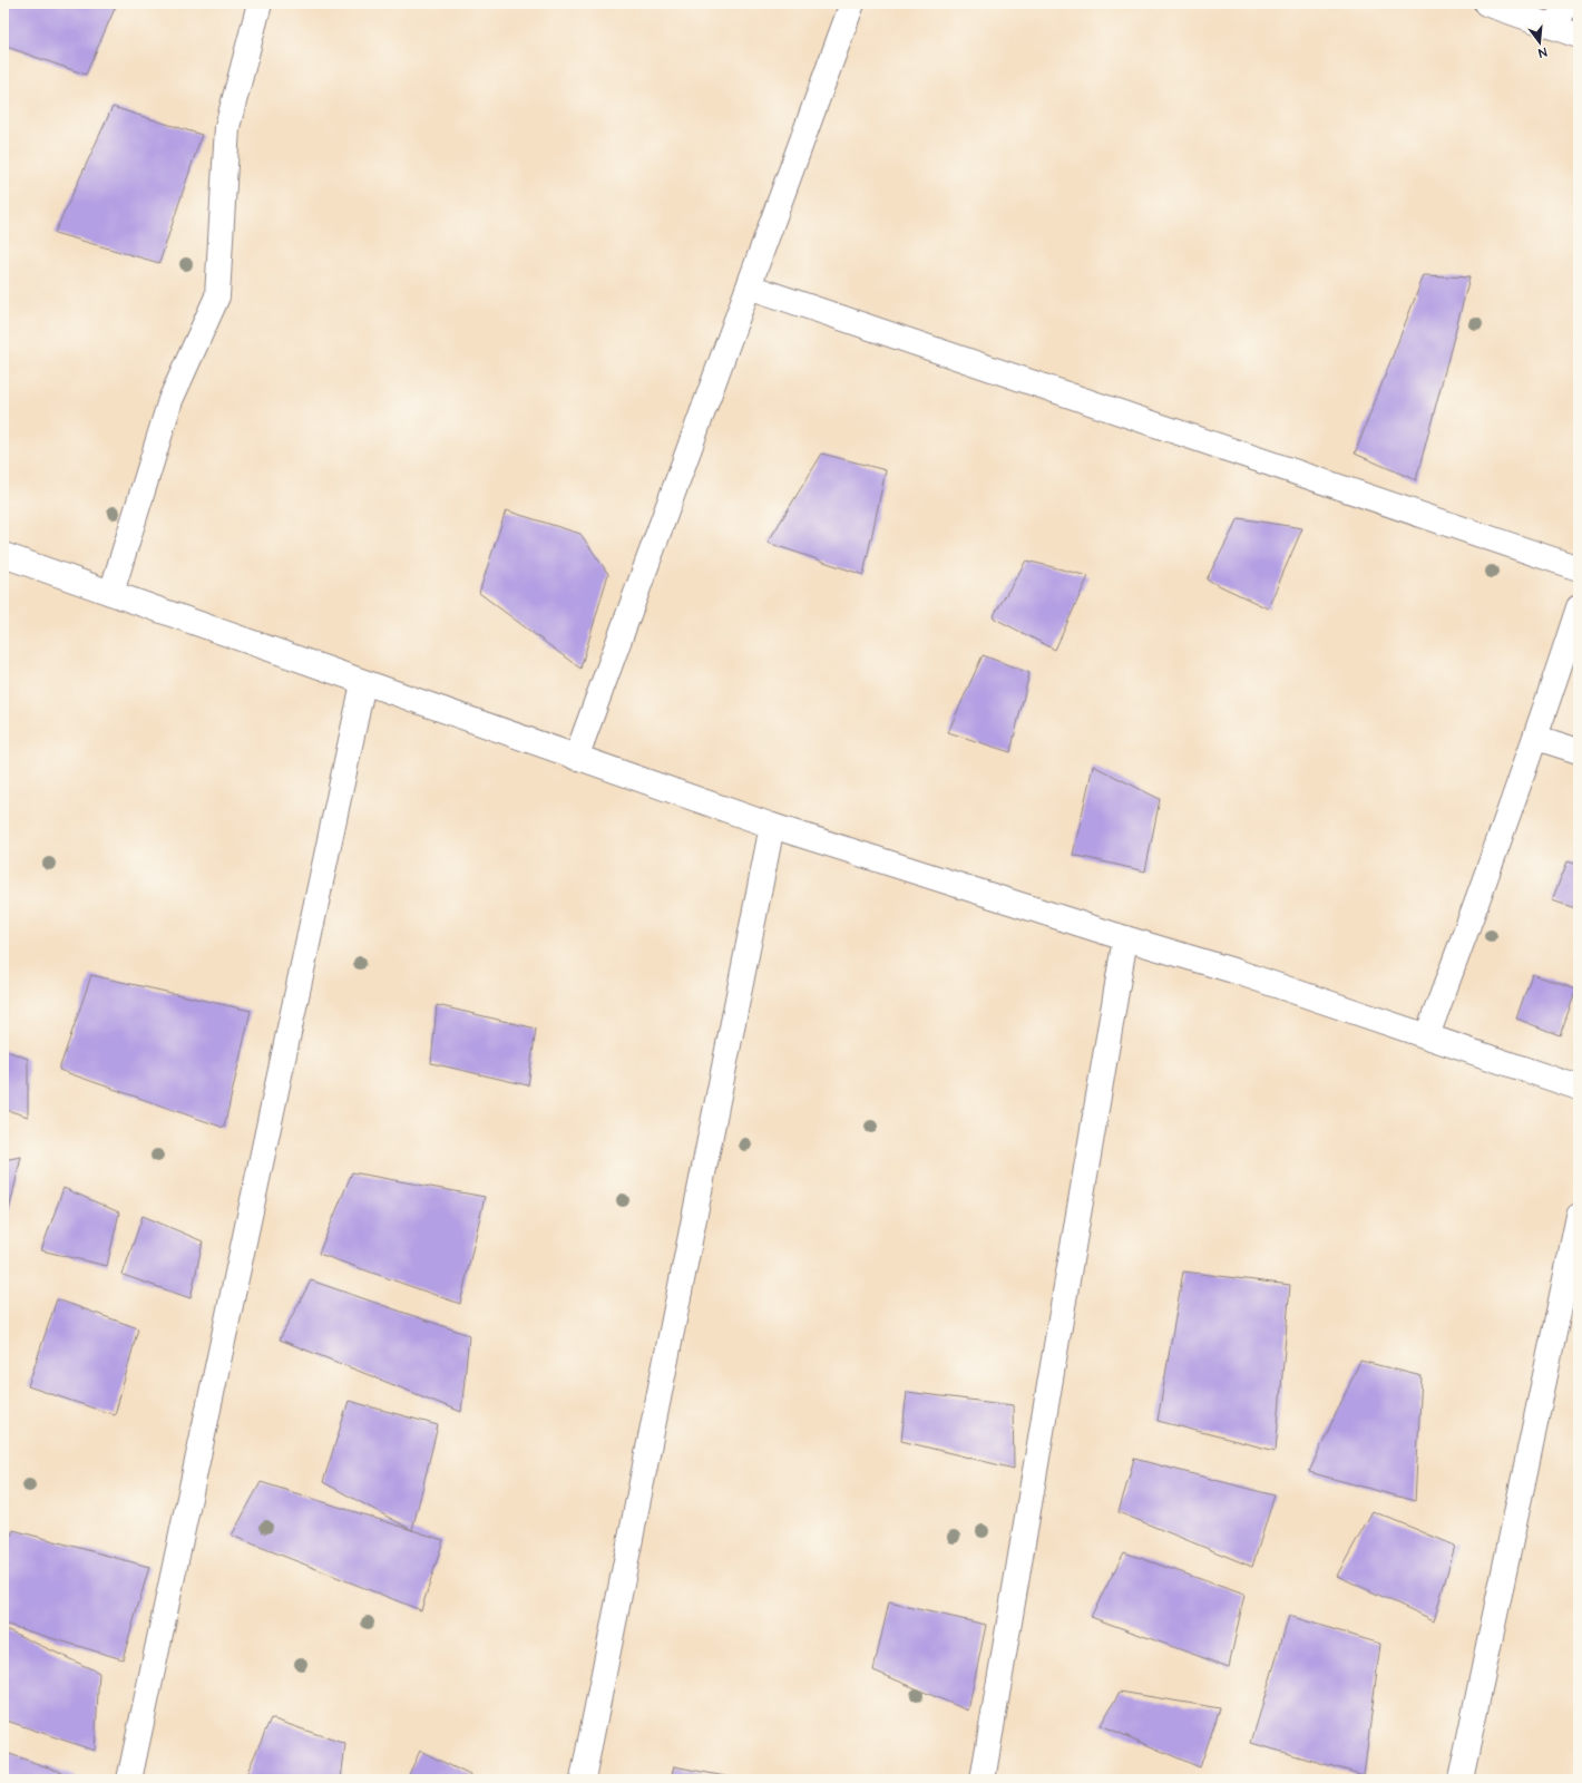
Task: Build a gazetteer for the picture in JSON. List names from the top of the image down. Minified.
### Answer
{"north":"bottom"}
